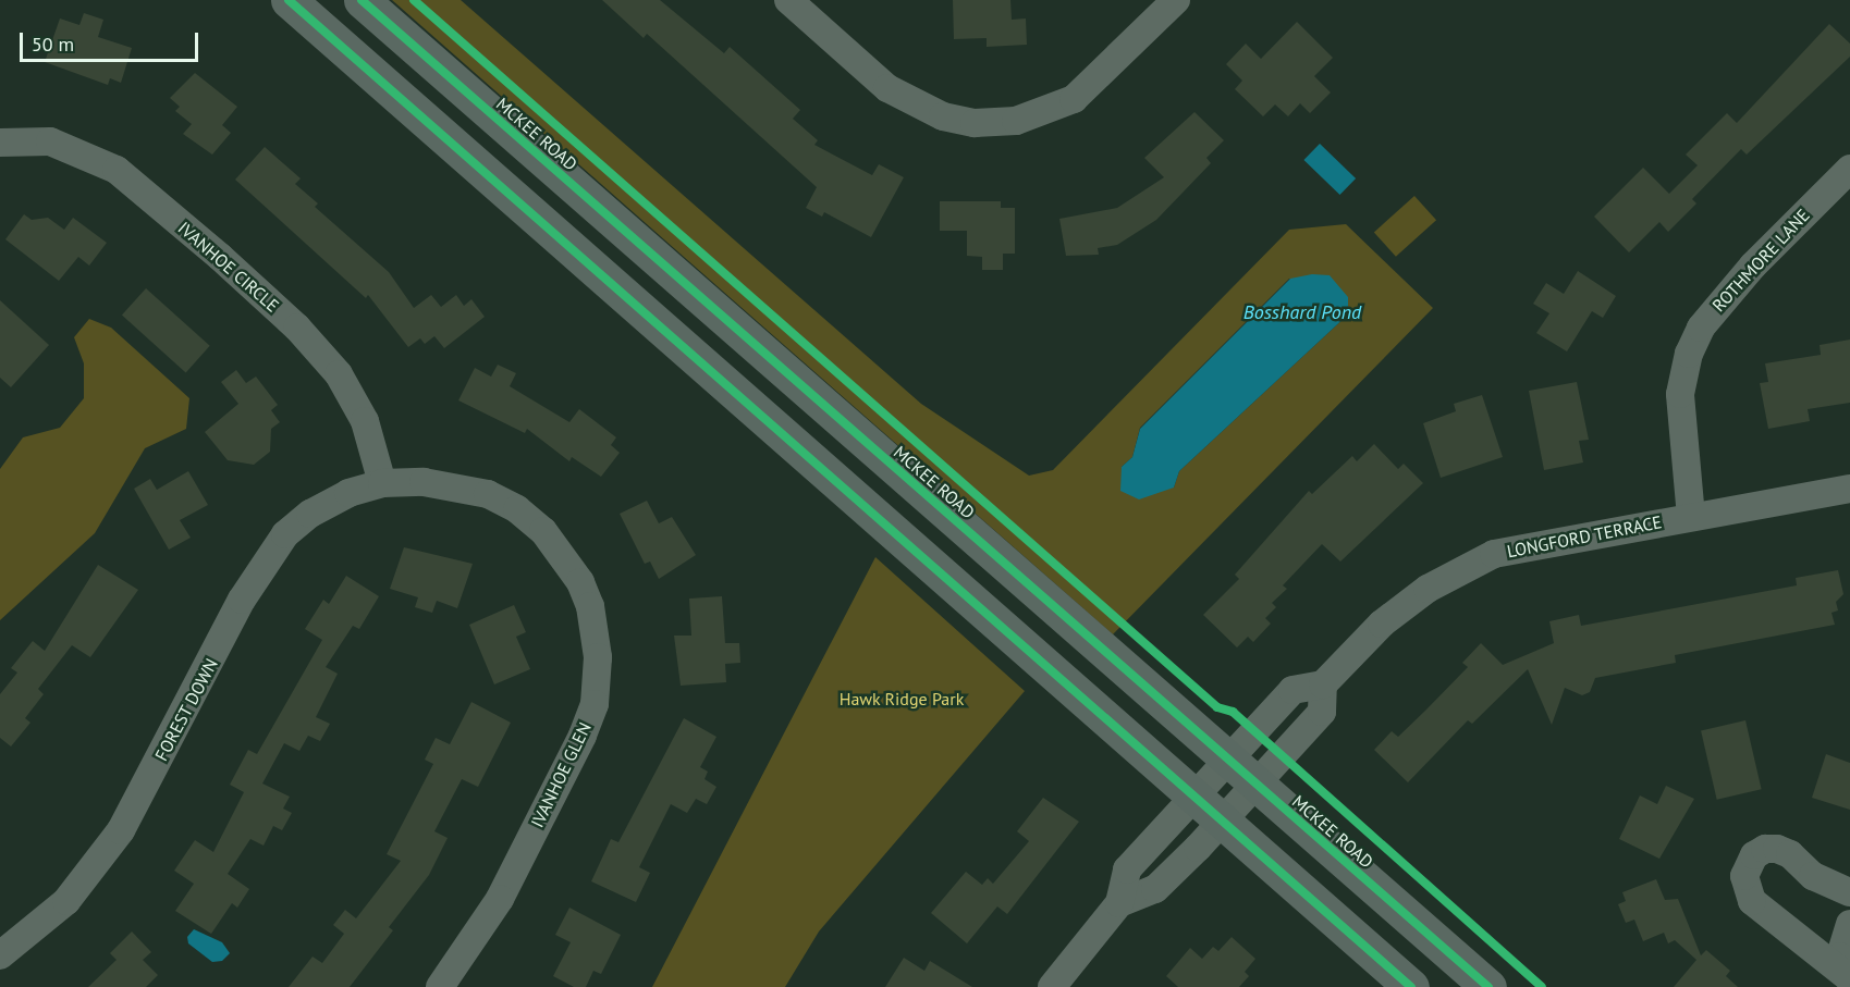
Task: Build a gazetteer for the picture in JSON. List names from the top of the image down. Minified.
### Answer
{"streets":{"main road":["MCKEE ROAD"],"street":["ROTHMORE LANE","IVANHOE CIRCLE","LONGFORD TERRACE","FOREST DOWN","IVANHOE GLEN"]},"crossings":[["ROTHMORE LANE","LONGFORD TERRACE"],["IVANHOE CIRCLE","FOREST DOWN"],["IVANHOE CIRCLE","IVANHOE GLEN"],["FOREST DOWN","IVANHOE GLEN"]],"water":["Bosshard Pond"],"parks":["Hawk Ridge Park"],"scale_bar":"50 m"}
